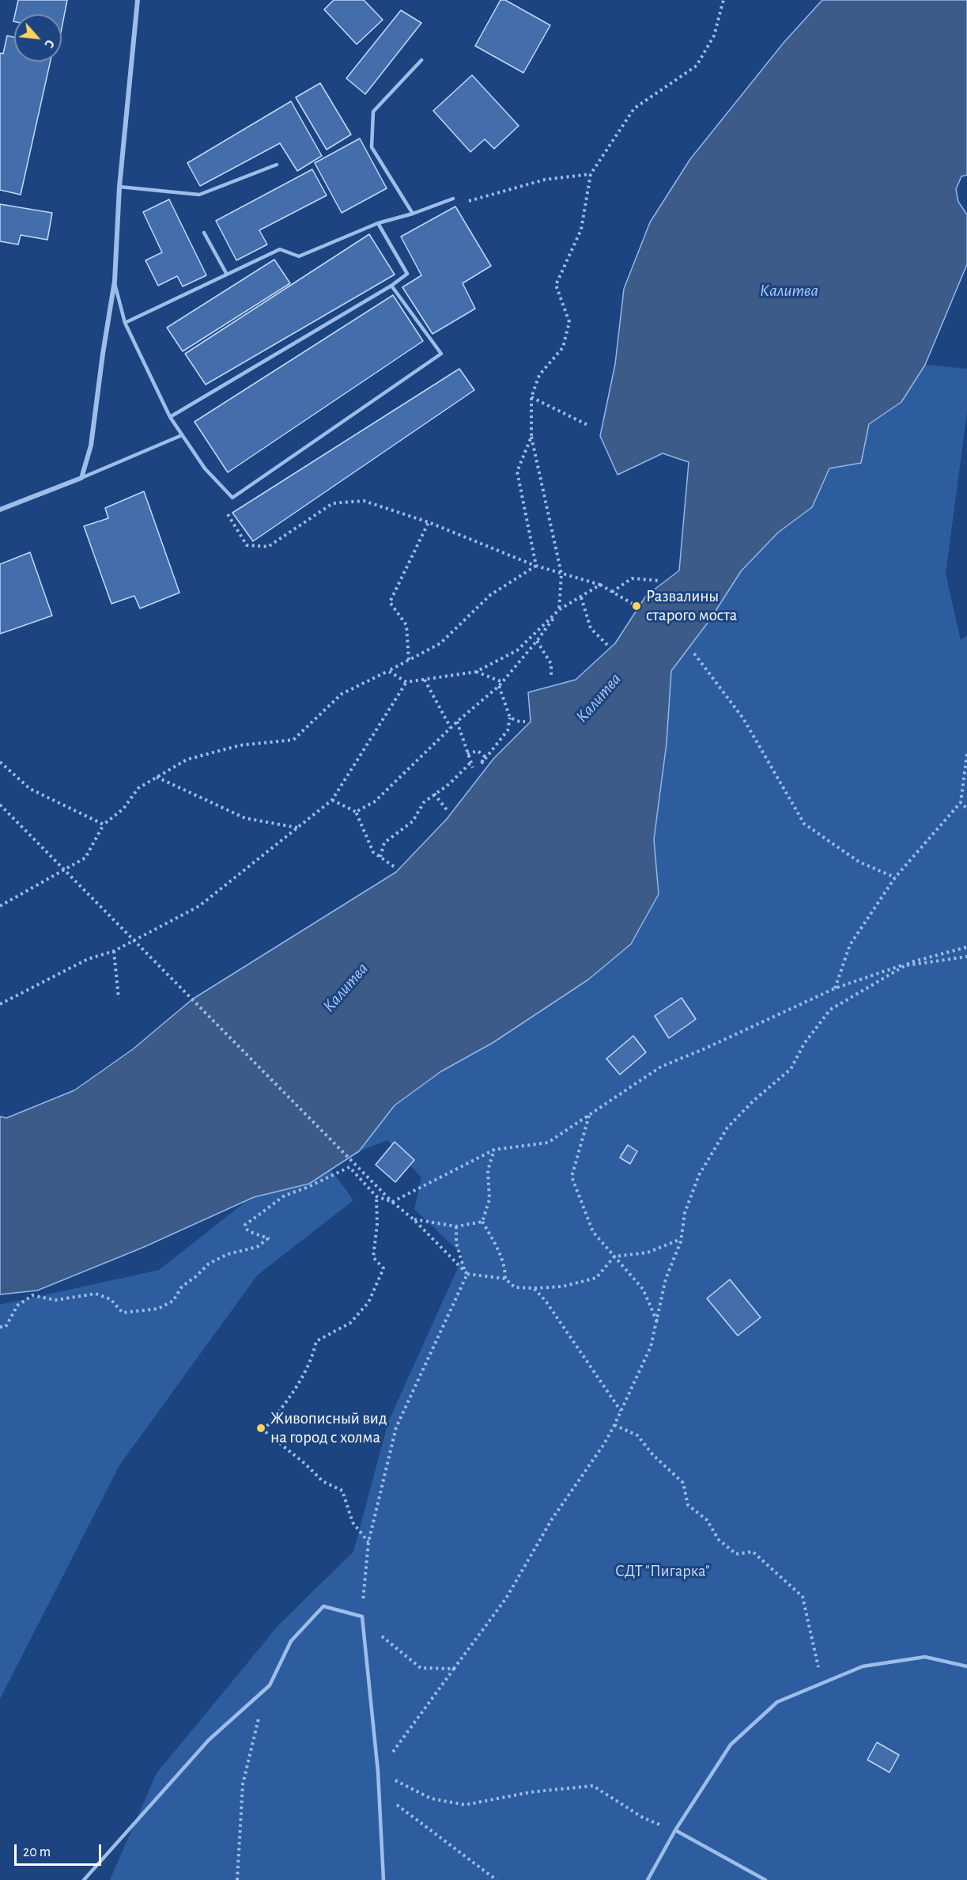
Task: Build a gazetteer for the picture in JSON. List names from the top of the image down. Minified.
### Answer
{"water":["Калитва"],"parks":["СДТ \"Пигарка\""],"places":["Развалины старого моста","Живописный вид на город с холма"],"scale_bar":"20 m","north":"bottom right"}
